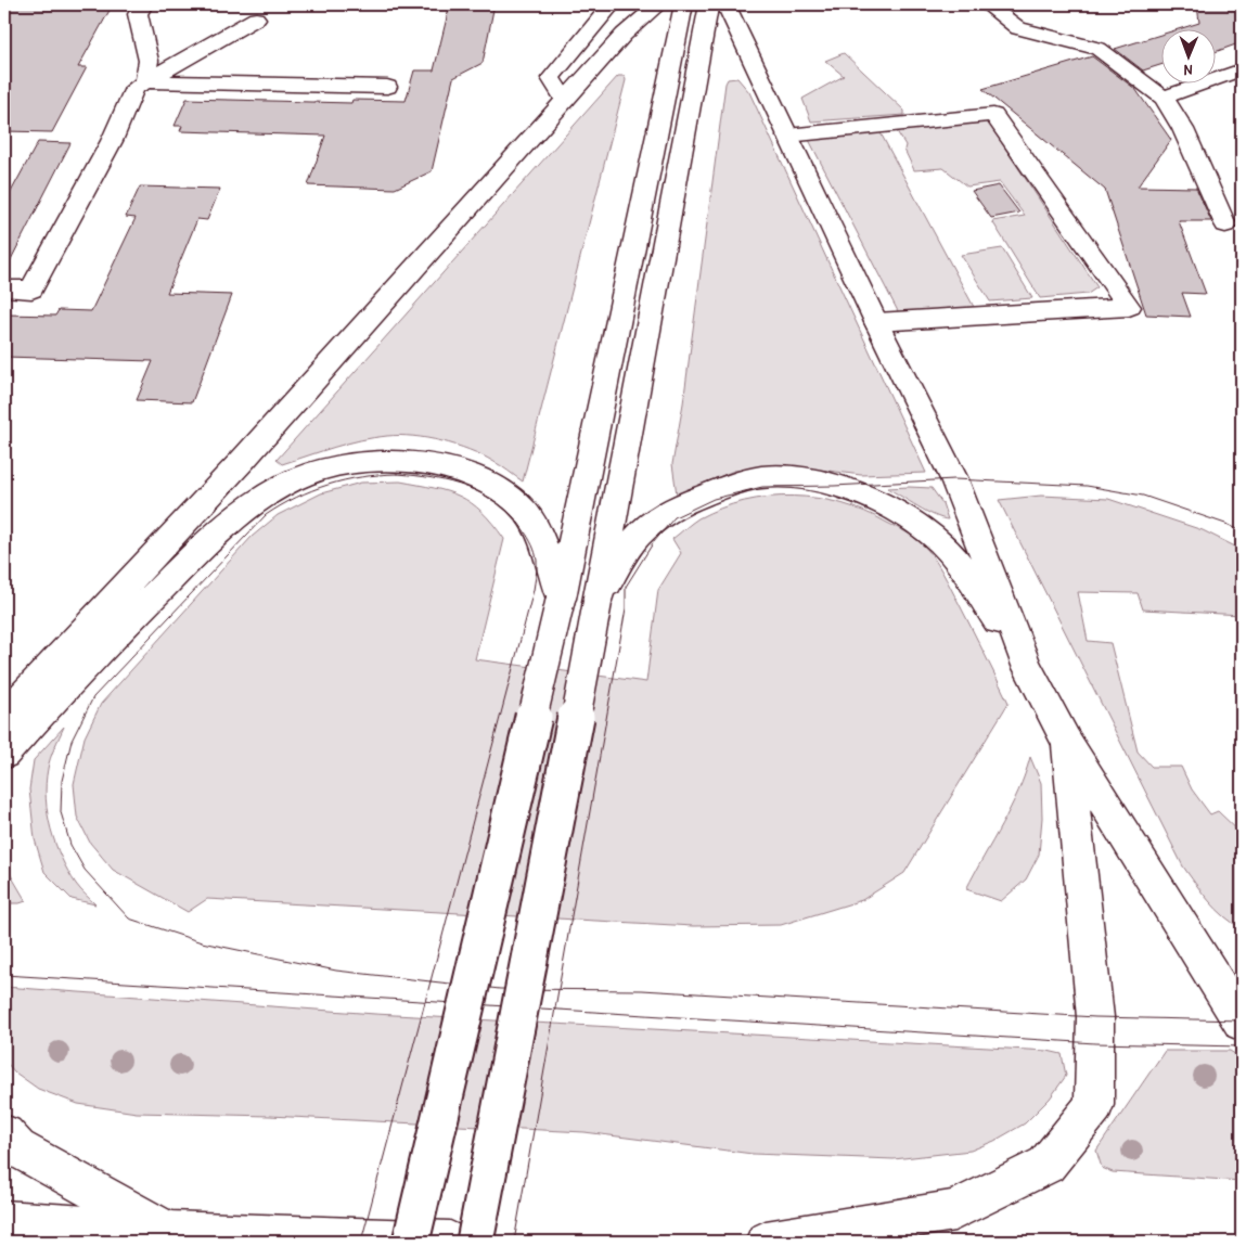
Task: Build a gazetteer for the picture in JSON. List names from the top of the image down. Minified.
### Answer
{"north":"bottom"}
